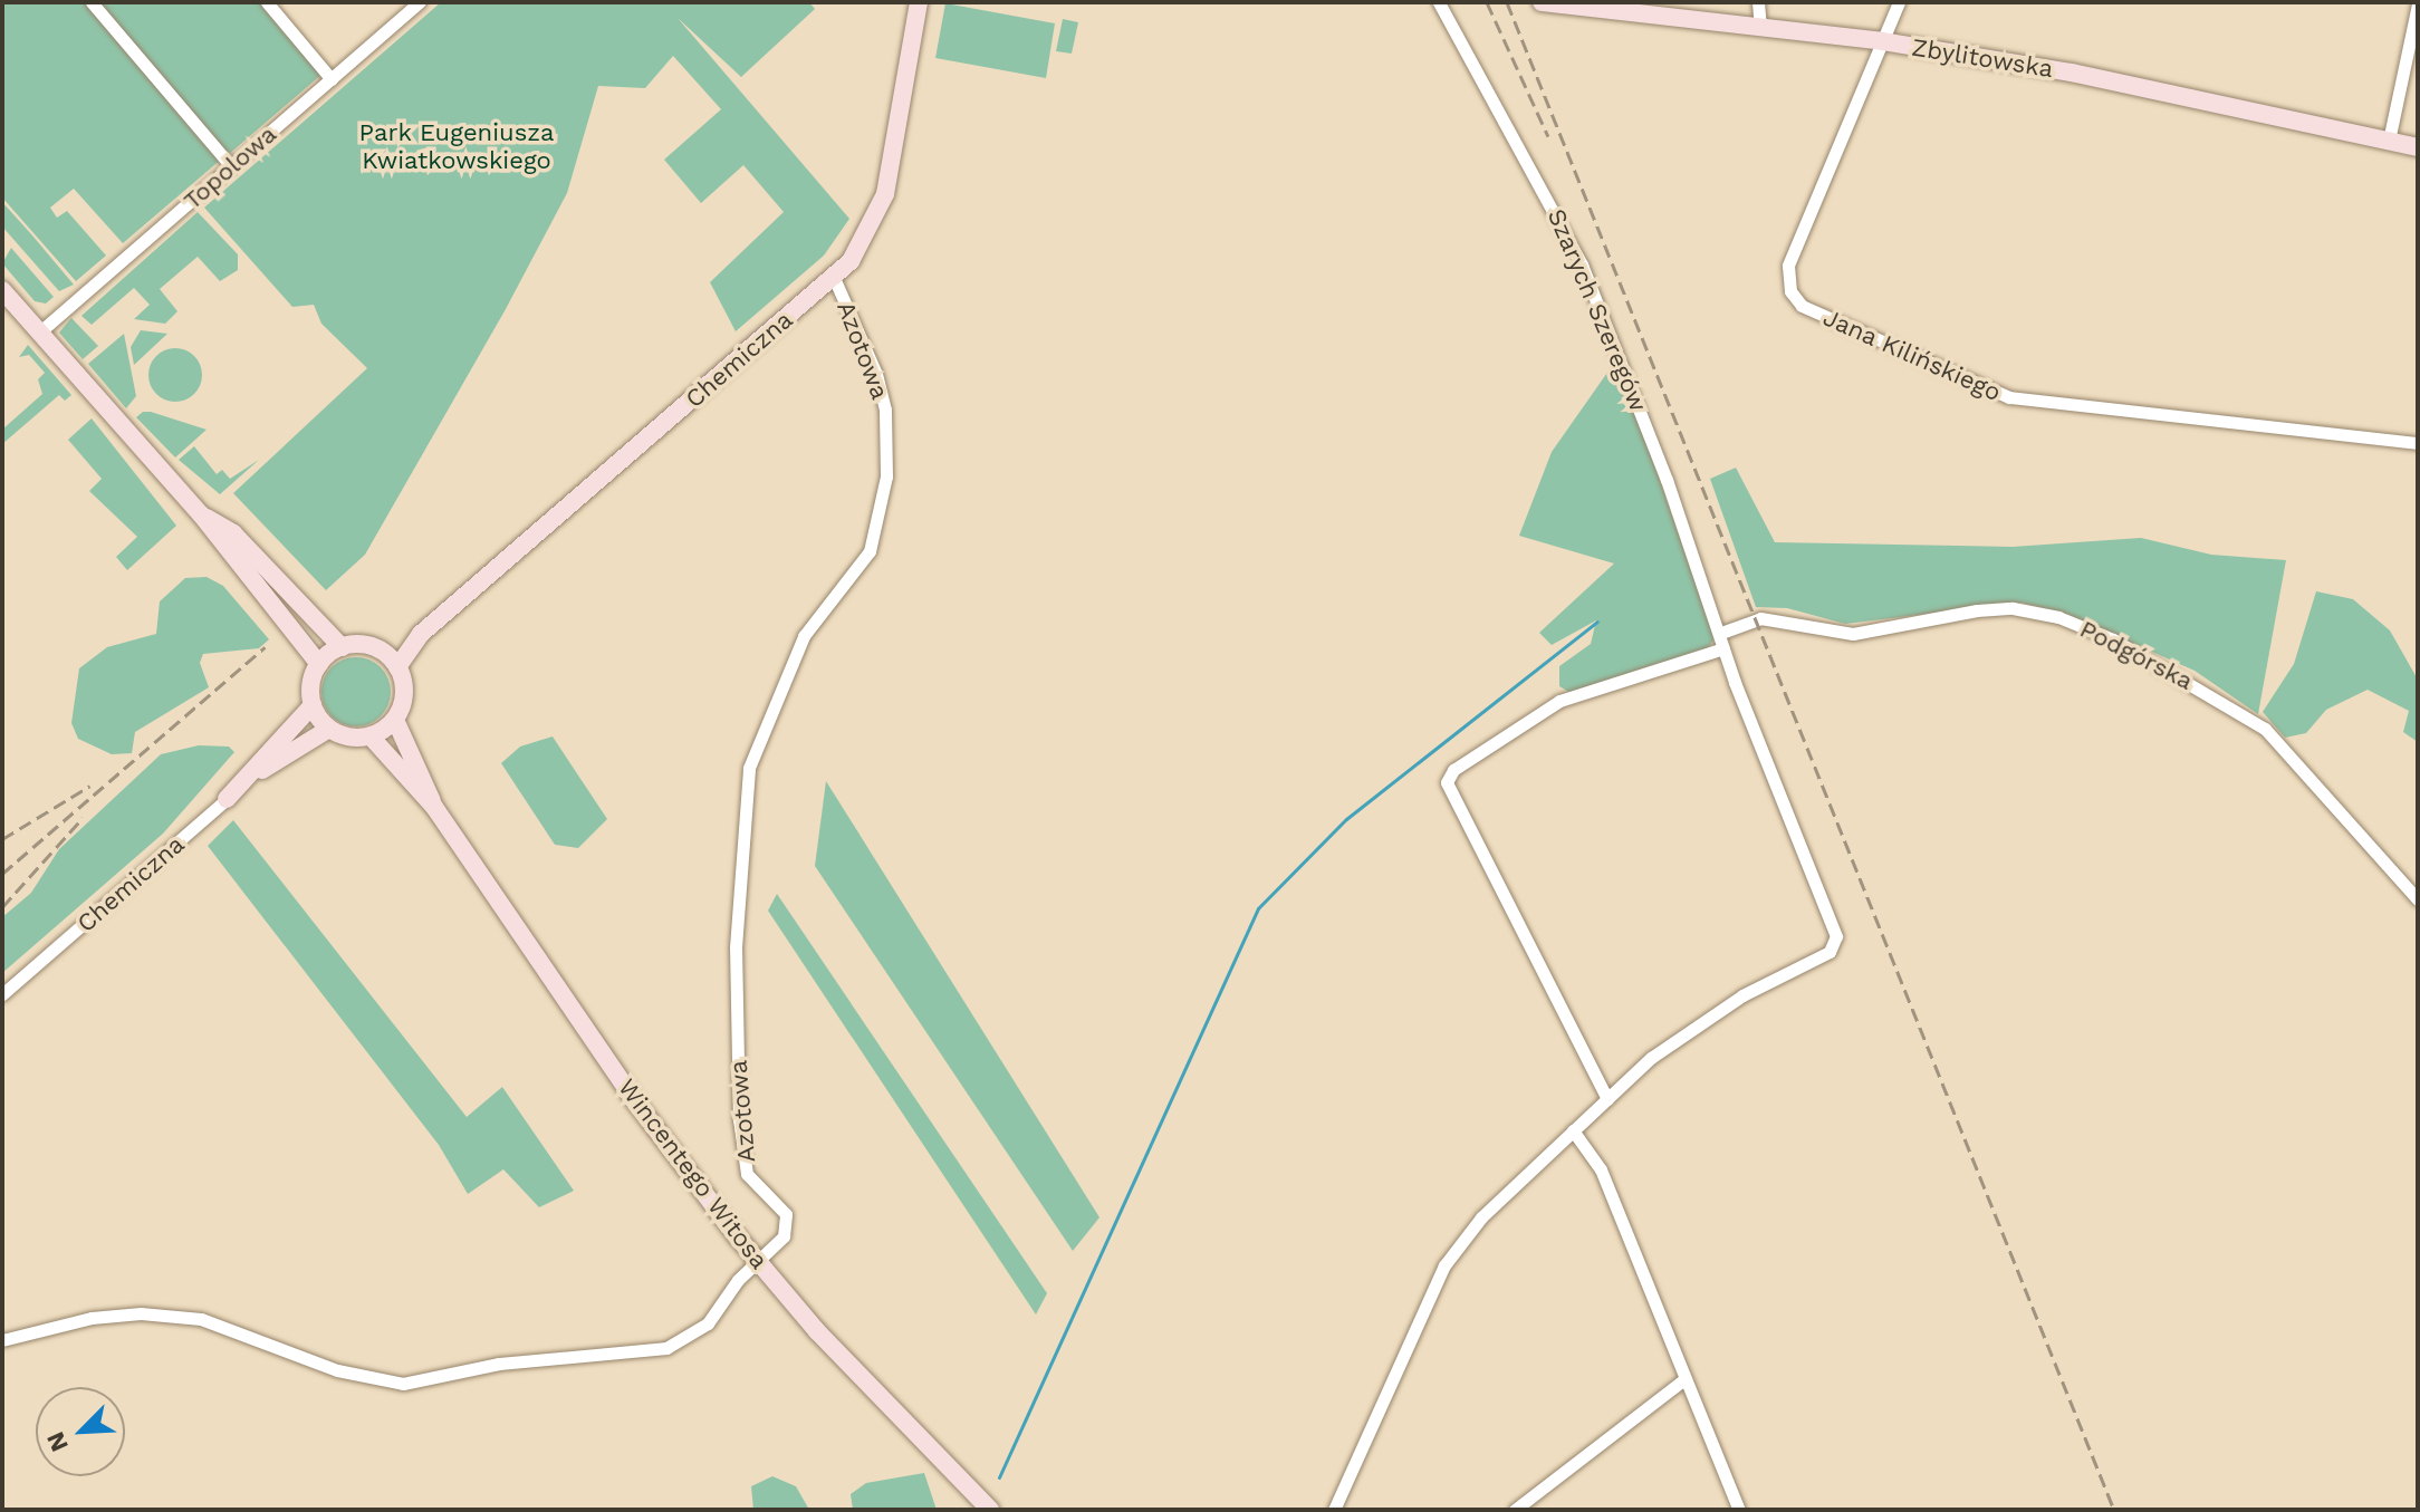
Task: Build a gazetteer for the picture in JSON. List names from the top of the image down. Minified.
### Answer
{"streets":{"main road":["Zbylitowska","Chemiczna","Wincentego Witosa"],"street":["Topolowa","Szarych Szeregów","Azotowa","Jana Kilińskiego","Podgórska"]},"crossings":[["Zbylitowska","Jana Kilińskiego"],["Szarych Szeregów","Podgórska"],["Azotowa","Chemiczna"],["Azotowa","Wincentego Witosa"],["Chemiczna","Wincentego Witosa"]],"parks":["Park Eugeniusza Kwiatkowskiego"],"north":"bottom left"}
